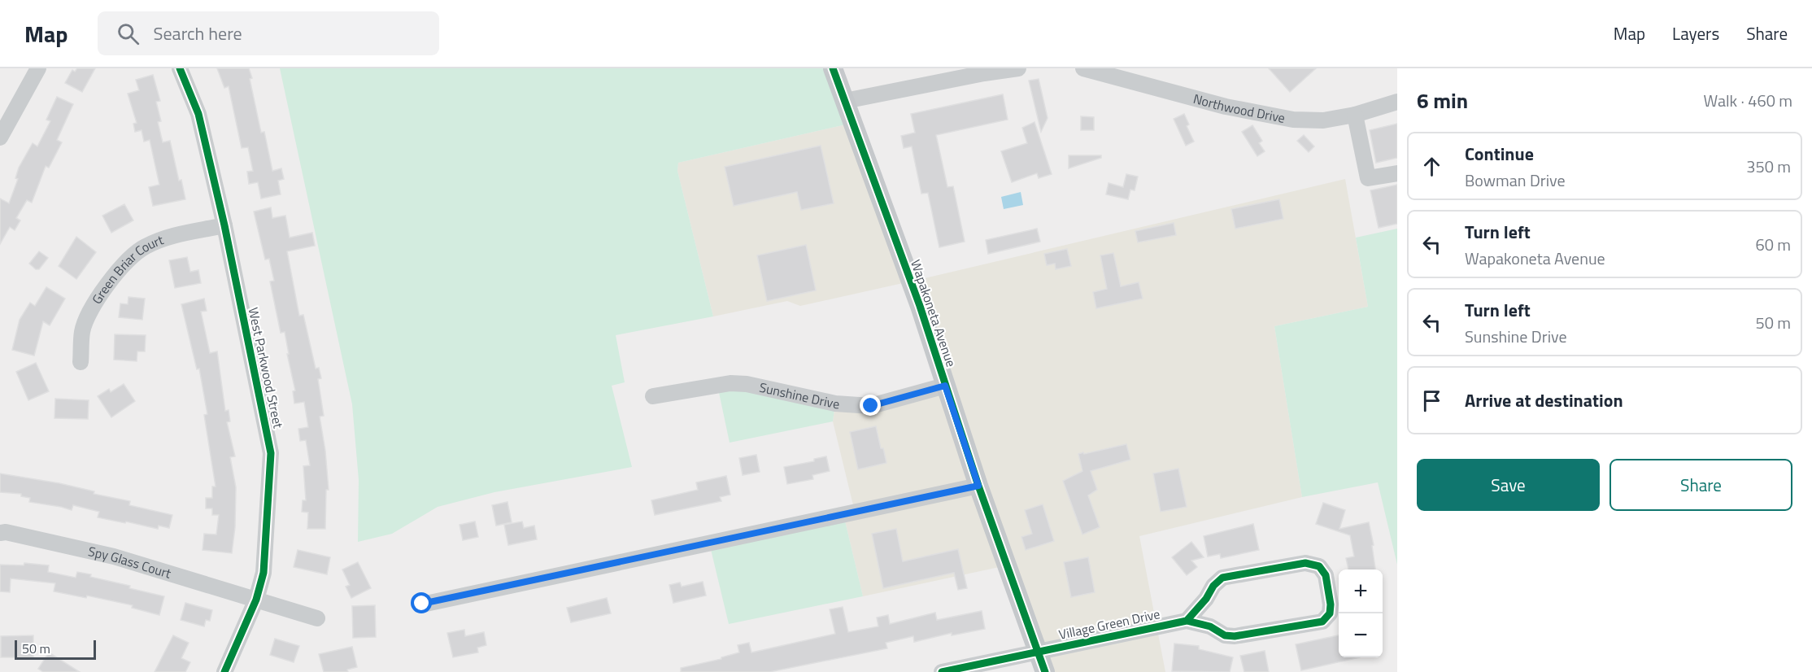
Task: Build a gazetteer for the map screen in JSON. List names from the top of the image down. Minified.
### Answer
{"streets":{"main road":["Wapakoneta Avenue"],"street":["Northwood Drive","Green Briar Court","West Parkwood Street","Sunshine Drive","Spy Glass Court","Village Green Drive"]},"crossings":[["Green Briar Court","West Parkwood Street"],["Wapakoneta Avenue","Sunshine Drive"],["Wapakoneta Avenue","Village Green Drive"],["West Parkwood Street","Spy Glass Court"]],"scale_bar":"50 m","page":{"header":"Map","search":"Search here","nav":["Map","Layers","Share"],"heading":["6 min","Walk · 460 m"],"list":[["Continue","Bowman Drive","350 m"],["Turn left","Wapakoneta Avenue","60 m"],["Turn left","Sunshine Drive","50 m"],"Arrive at destination"],"buttons":["Save","Share"],"map_buttons":["+","−"],"scale":"50 m"}}
